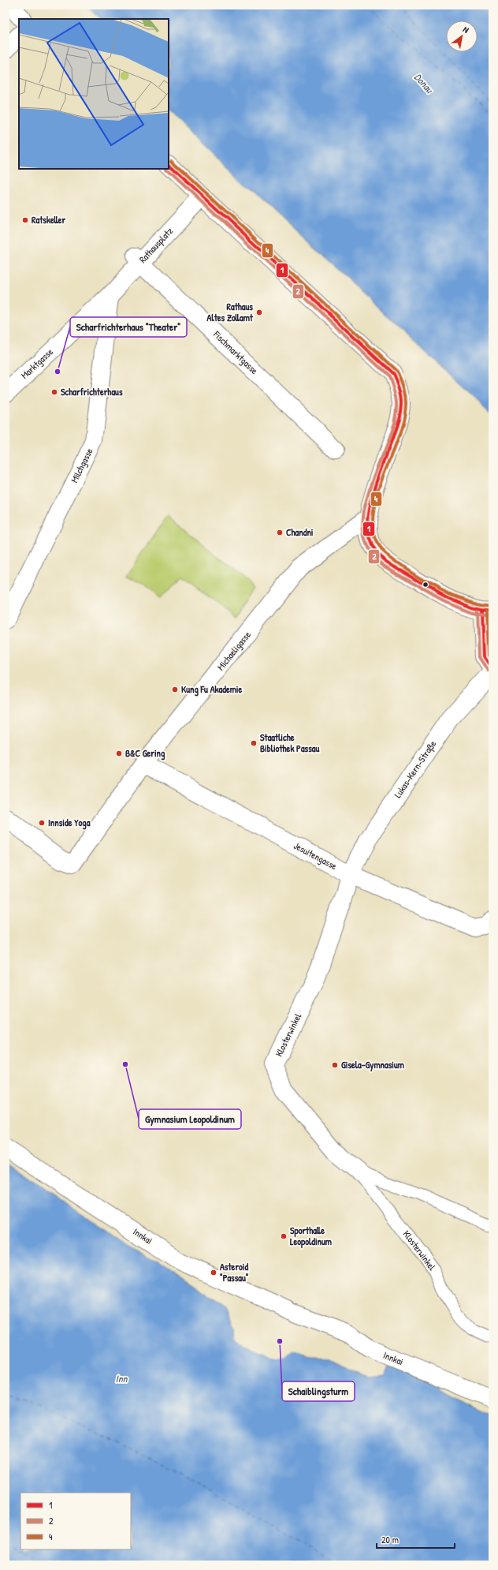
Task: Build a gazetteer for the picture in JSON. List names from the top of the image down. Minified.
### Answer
{"streets":{"street":["Rathausplatz","Fischmarktgasse","Marktgasse","Milchgasse","Michaeligasse","Lukas-Kern-Straße","Jesuitengasse","Klosterwinkel","Innkai"]},"crossings":[["Rathausplatz","Fischmarktgasse"],["Rathausplatz","Marktgasse"],["Rathausplatz","Milchgasse"],["Marktgasse","Milchgasse"],["Michaeligasse","Jesuitengasse"],["Lukas-Kern-Straße","Jesuitengasse"],["Lukas-Kern-Straße","Klosterwinkel"],["Jesuitengasse","Klosterwinkel"]],"water":["Donau","Inn"],"places":["Ratskeller","Rathaus Altes Zollamt","Scharfrichterhaus \"Theater\"","Scharfrichterhaus","Chandni","Kung Fu Akademie","Staatliche Bibliothek Passau","B&C Gering","Innside Yoga","Gymnasium Leopoldinum","Gisela-Gymnasium","Sporthalle Leopoldinum","Asteroid \"Passau\"","Schaiblingsturm"],"lines":["transit line 4","transit line 1","transit line 2"],"legend":["1","2","4"],"scale_bar":"20 m","north":"top right"}
